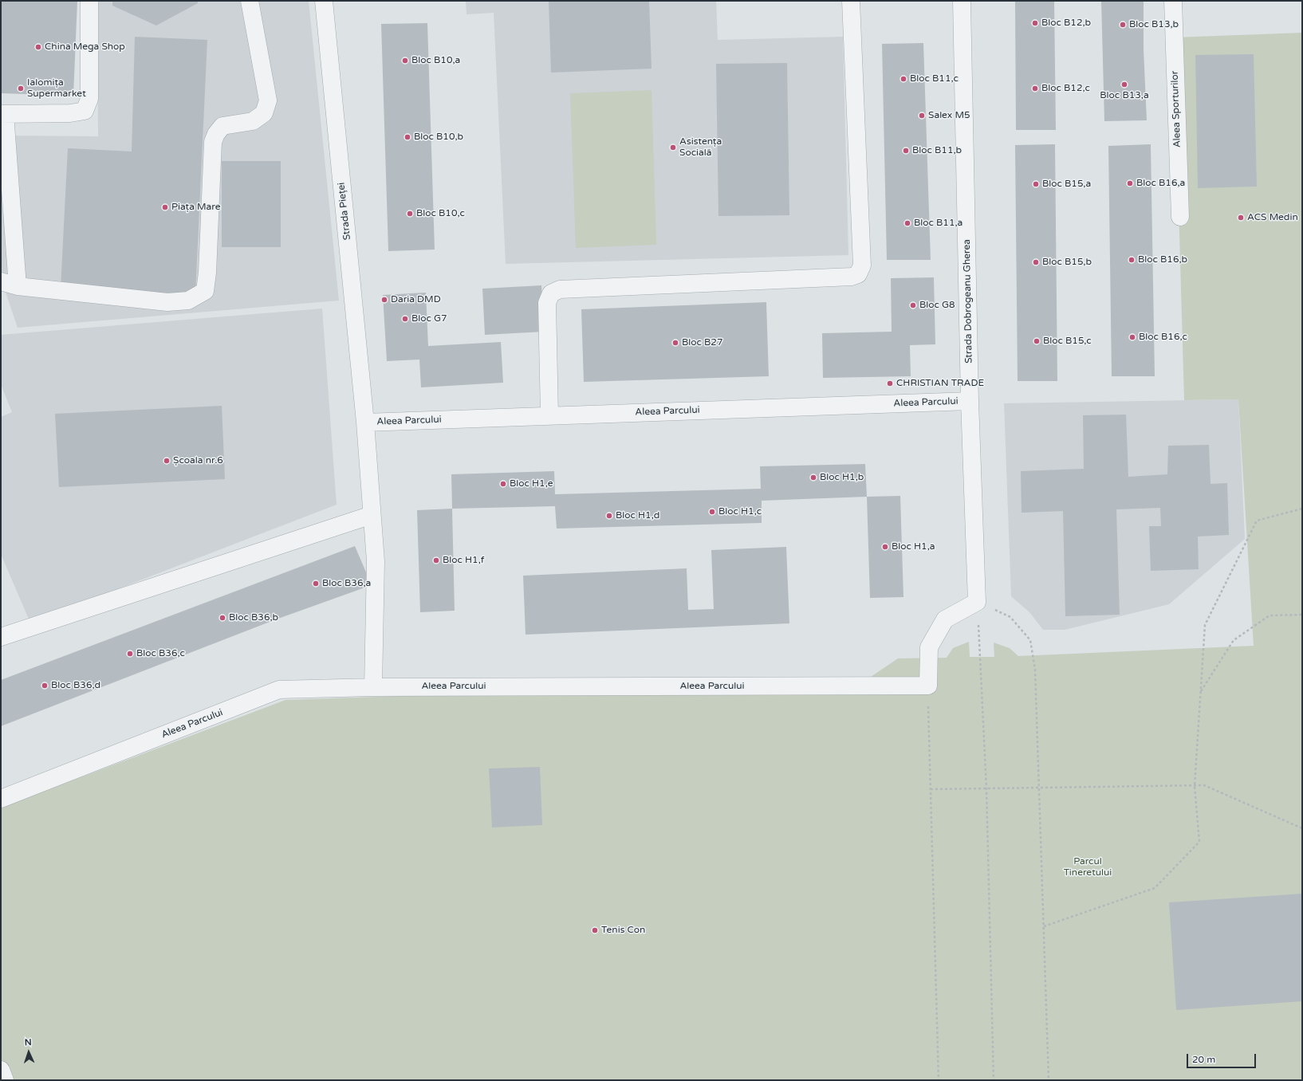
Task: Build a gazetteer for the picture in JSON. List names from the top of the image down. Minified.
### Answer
{"streets":{"street":["Aleea Sporturilor","Strada Pieței","Strada Dobrogeanu Gherea","Aleea Parcului"]},"crossings":[["Strada Pieței","Aleea Parcului"],["Strada Dobrogeanu Gherea","Aleea Parcului"]],"parks":["Parcul Tineretului"],"places":["Bloc B12,b","Bloc B13,b","China Mega Shop","Bloc B10,a","Bloc B11,c","Bloc B13,a","Ialomița Supermarket","Bloc B12,c","Salex M5","Bloc B10,b","Asistența Socială","Bloc B11,b","Bloc B16,a","Bloc B15,a","Piața Mare","Bloc B10,c","ACS Medin","Bloc B11,a","Bloc B16,b","Bloc B15,b","Daria DMD","Bloc G8","Bloc G7","Bloc B16,c","Bloc B15,c","Bloc B27","CHRISTIAN TRADE","Școala nr.6","Bloc H1,b","Bloc H1,e","Bloc H1,c","Bloc H1,d","Bloc H1,a","Bloc H1,f","Bloc B36,a","Bloc B36,b","Bloc B36,c","Bloc B36,d","Tenis Con"],"scale_bar":"20 m","north":"top"}
